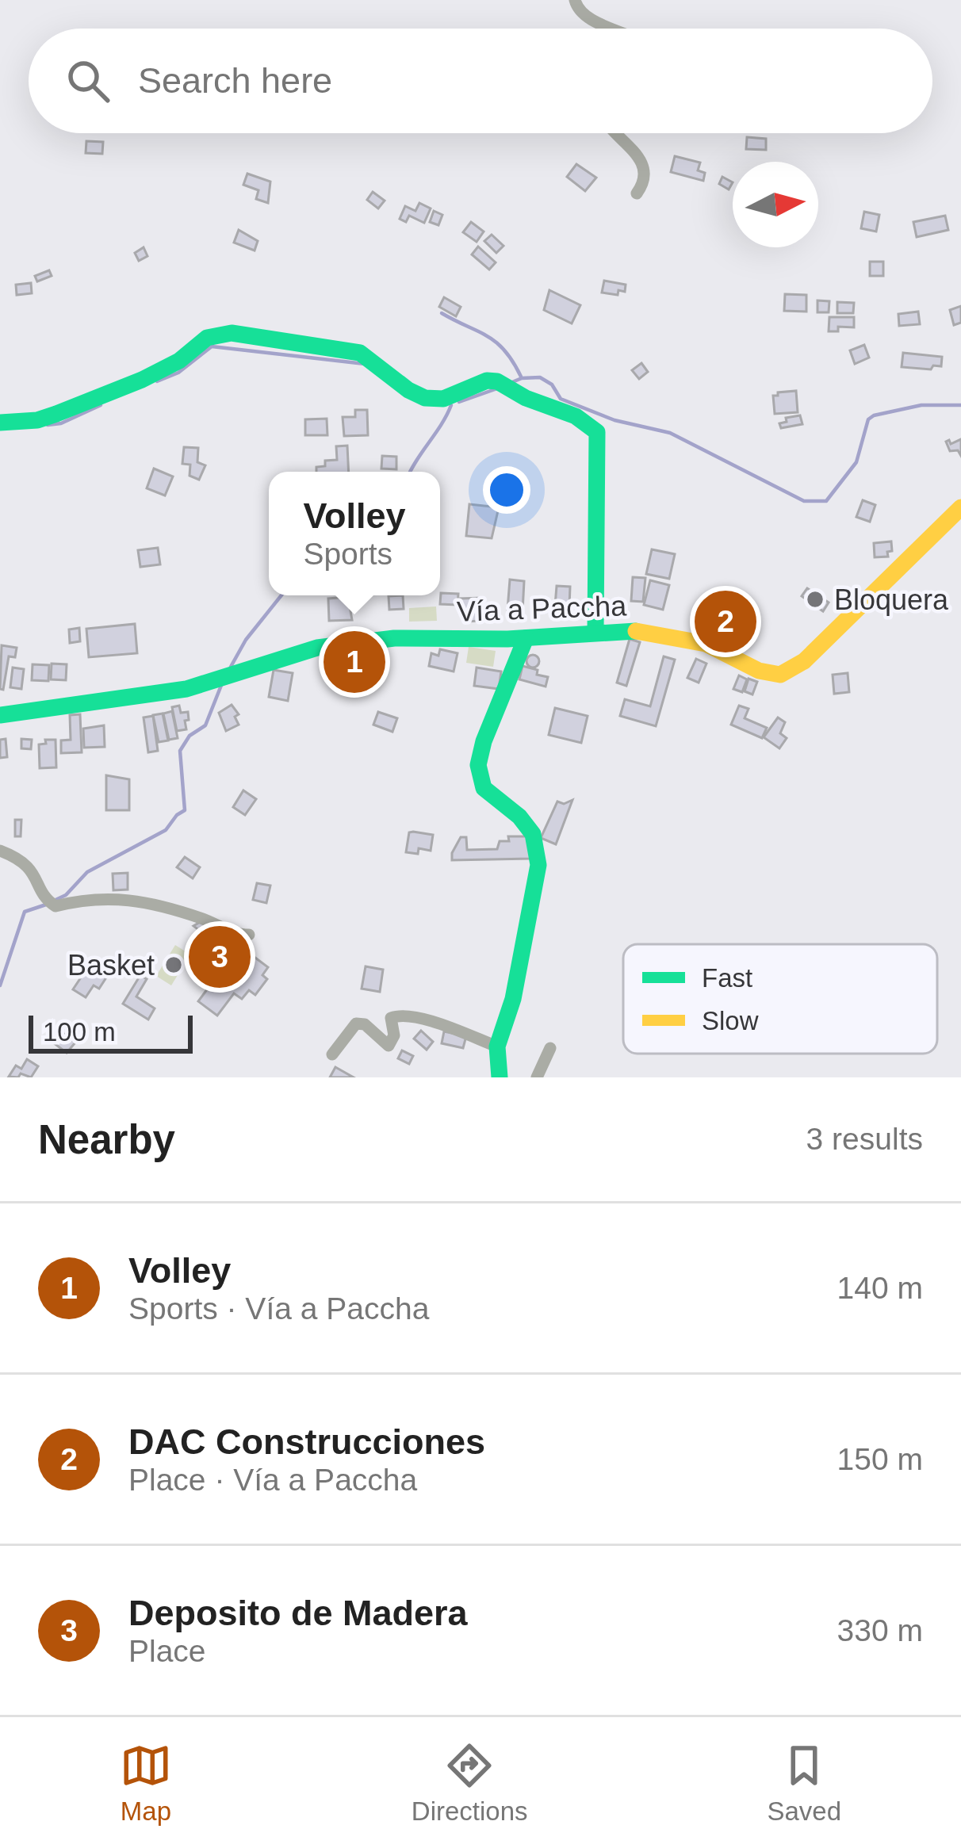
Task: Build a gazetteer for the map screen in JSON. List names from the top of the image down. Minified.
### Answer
{"streets":{"street":["Vía a Paccha"]},"places":["Bloquera","Basket"],"legend":["Fast","Slow"],"scale_bar":"100 m","north":"right","page":{"search":"Search here","popup":["Volley","Sports"],"pins":["2","1","3"],"scale":"100 m","heading":["Nearby","3 results"],"list":[{"mark":"1","name":"Volley","note":"Sports · Vía a Paccha","value":"140 m"},{"mark":"2","name":"DAC Construcciones","note":"Place · Vía a Paccha","value":"150 m"},{"mark":"3","name":"Deposito de Madera","note":"Place","value":"330 m"}],"nav":["Map","Directions","Saved"]}}
